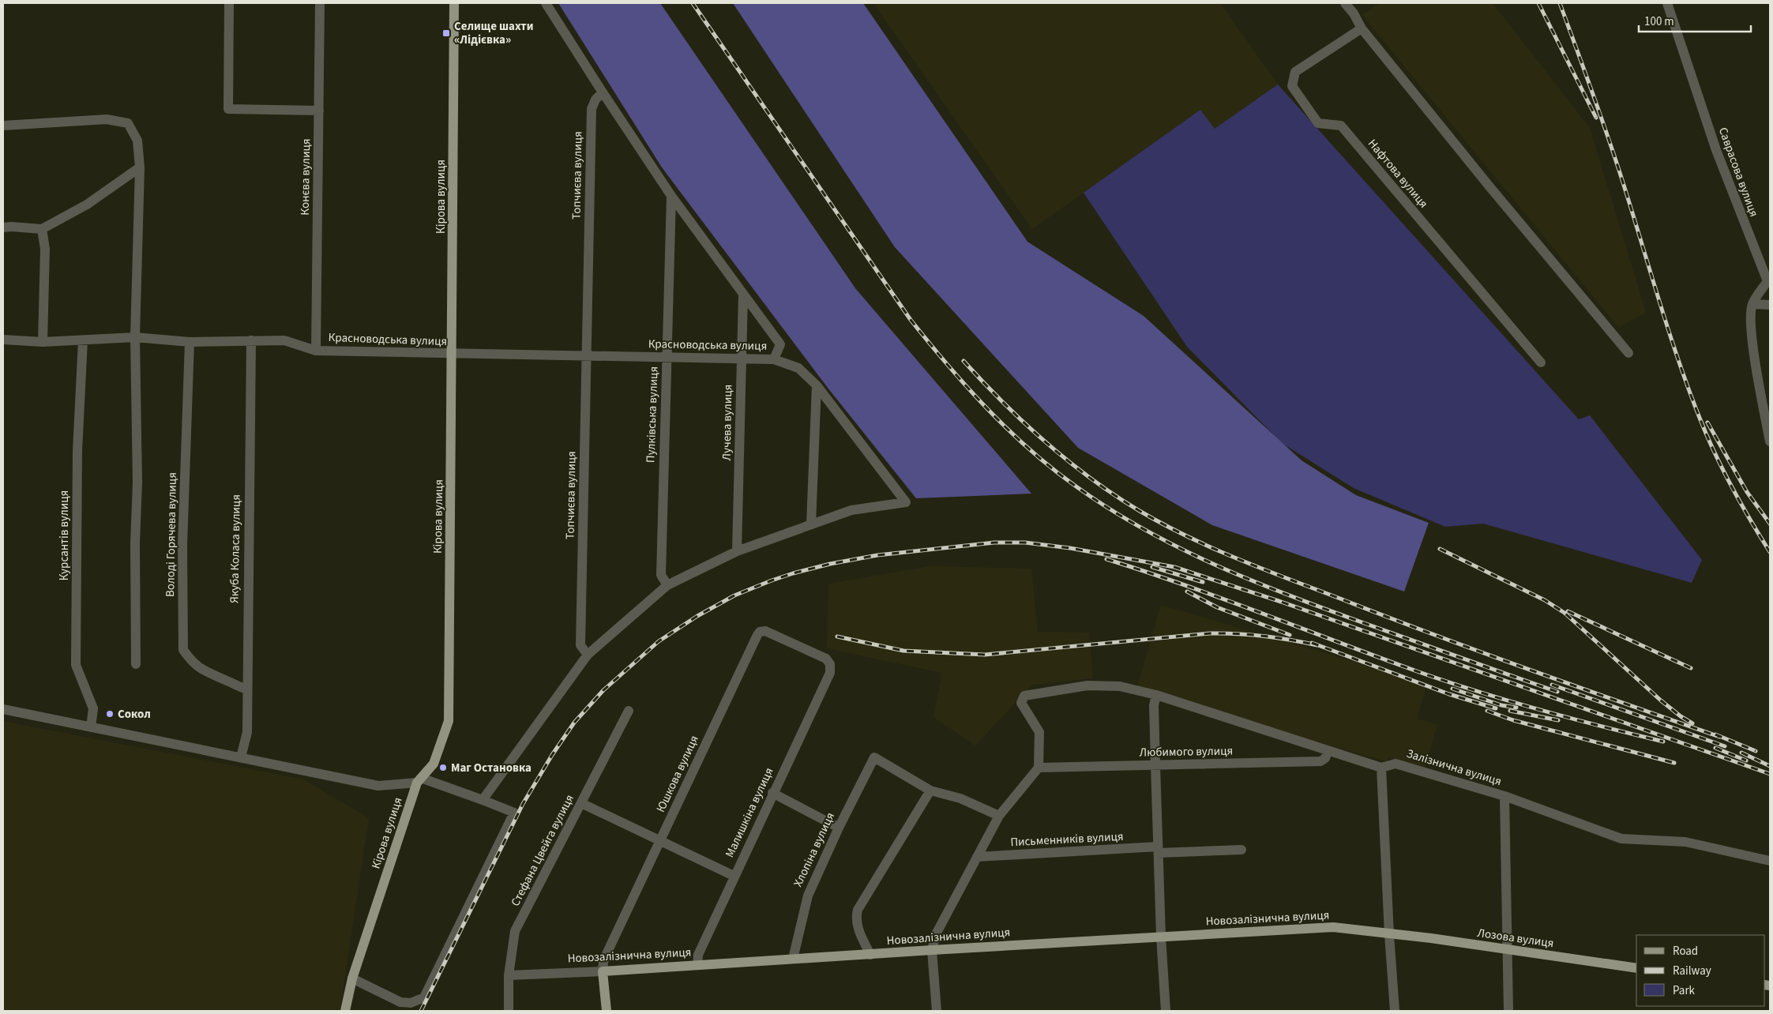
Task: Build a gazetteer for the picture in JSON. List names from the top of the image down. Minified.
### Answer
{"streets":{"main road":["Кірова вулиця","Юшкова вулиця","Новозалізнична вулиця","Лозова вулиця"],"street":["Саврасова вулиця","Нафтова вулиця","Топчиєва вулиця","Конєва вулиця","Красноводська вулиця","Пулківська вулиця","Лучева вулиця","Володі Горячева вулиця","Курсантів вулиця","Якуба Коласа вулиця","Любимого вулиця","Залізнична вулиця","Малишкіна вулиця","Письменників вулиця","Хлопіна вулиця","Стефана Цвейга вулиця"]},"crossings":[["Топчиєва вулиця","Красноводська вулиця"],["Конєва вулиця","Красноводська вулиця"],["Кірова вулиця","Красноводська вулиця"],["Красноводська вулиця","Пулківська вулиця"],["Красноводська вулиця","Лучева вулиця"],["Красноводська вулиця","Володі Горячева вулиця"],["Красноводська вулиця","Курсантів вулиця"],["Красноводська вулиця","Якуба Коласа вулиця"],["Володі Горячева вулиця","Якуба Коласа вулиця"],["Любимого вулиця","Залізнична вулиця"],["Юшкова вулиця","Малишкіна вулиця"],["Юшкова вулиця","Новозалізнична вулиця"],["Малишкіна вулиця","Новозалізнична вулиця"],["Хлопіна вулиця","Новозалізнична вулиця"],["Стефана Цвейга вулиця","Новозалізнична вулиця"],["Новозалізнична вулиця","Лозова вулиця"]],"places":{"transit":["Селище шахти «Лідієвка»"],"other":["Сокол","Маг Остановка"]},"legend":["Road","Railway","Park"],"scale_bar":"100 m"}
